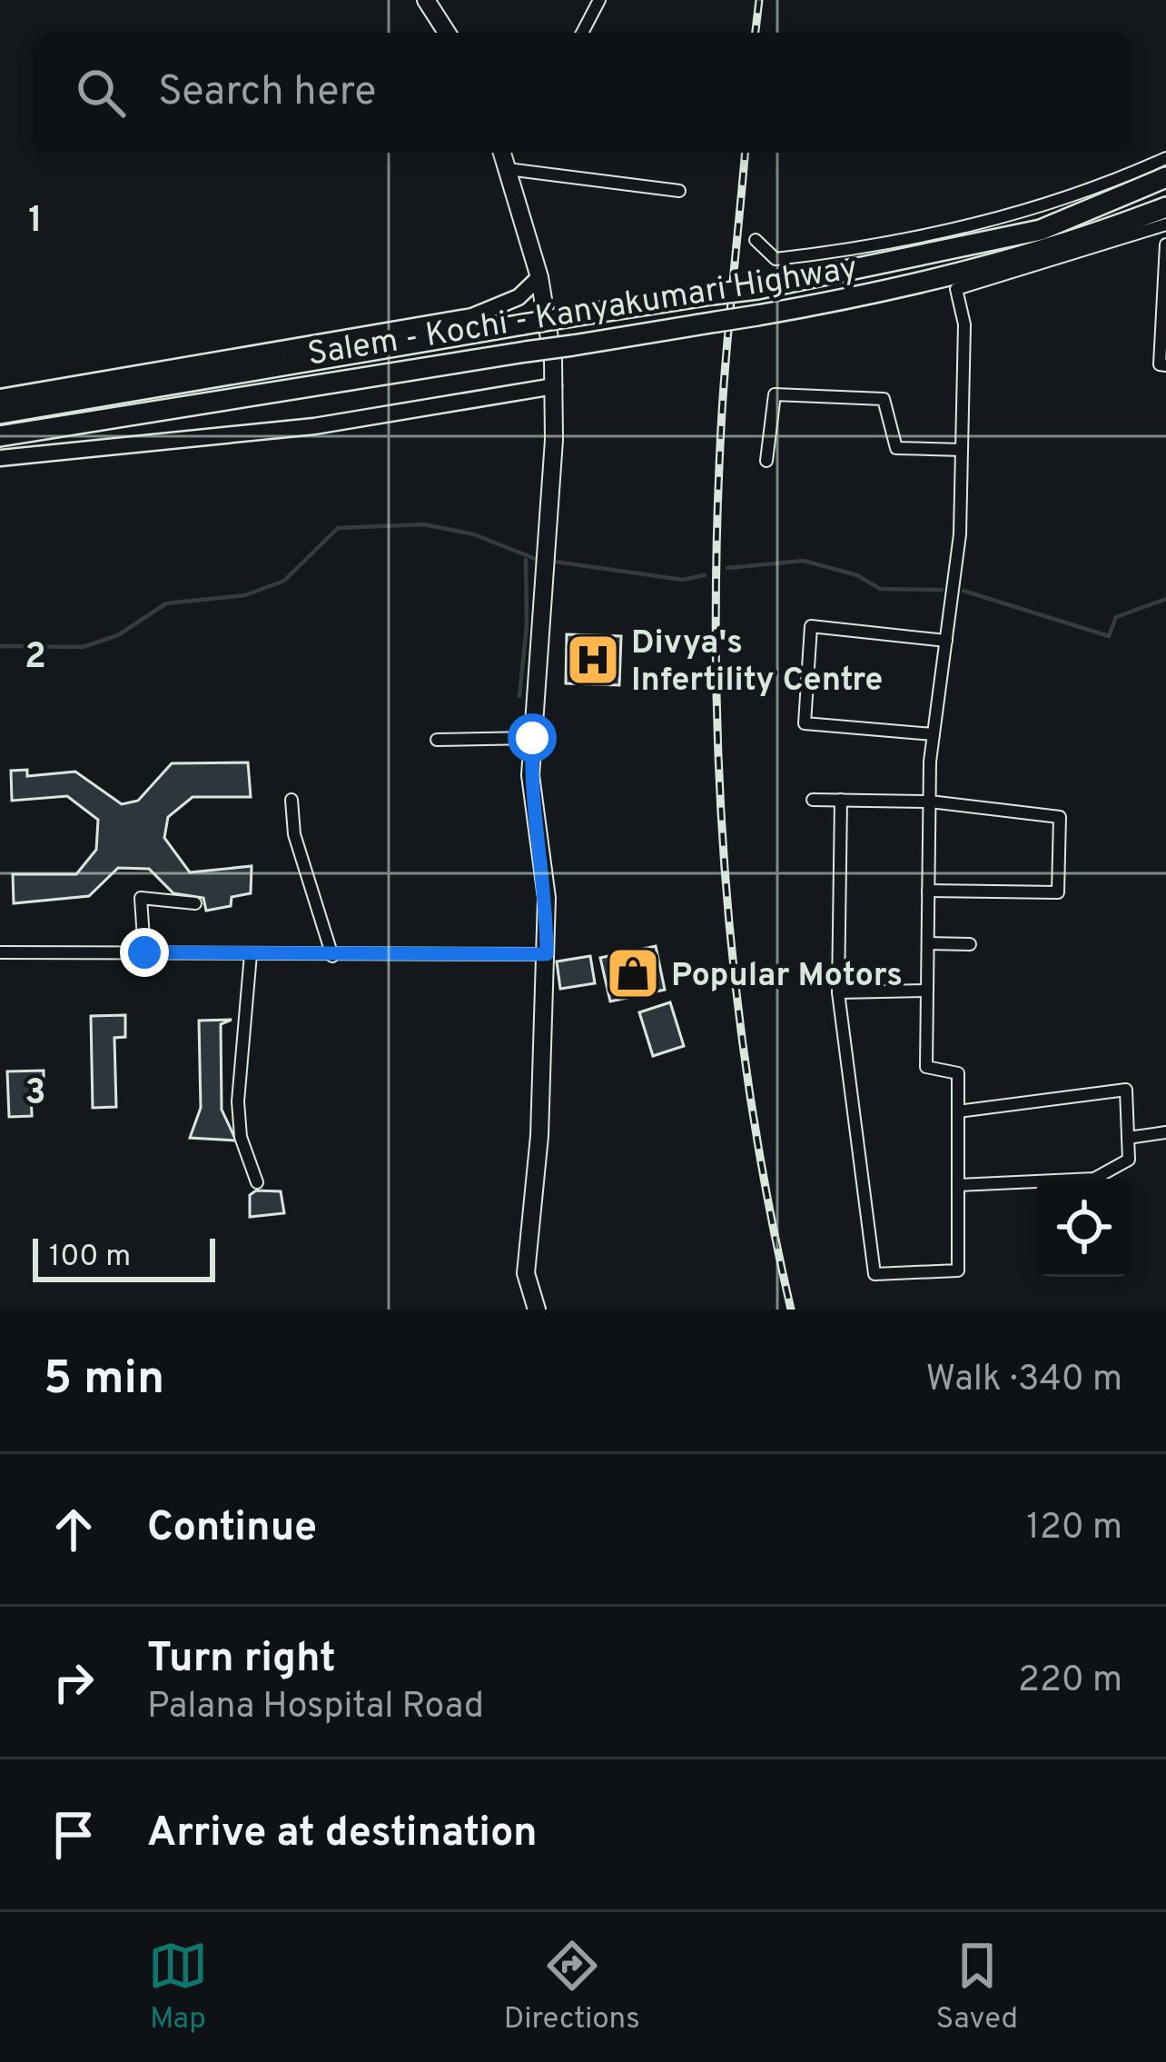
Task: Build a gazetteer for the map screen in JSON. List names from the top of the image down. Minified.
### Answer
{"streets":{"highway":["Salem - Kochi - Kanyakumari Highway"]},"places":{"hospital":["Divya's Infertility Centre"],"shop":["Popular Motors"]},"scale_bar":"100 m","page":{"search":"Search here","scale":"100 m","heading":["5 min","Walk · 340 m"],"list":[["Continue","120 m"],["Turn right","Palana Hospital Road","220 m"],"Arrive at destination"],"nav":["Map","Directions","Saved"]},"grid":{"rows":["1","2","3"]}}
